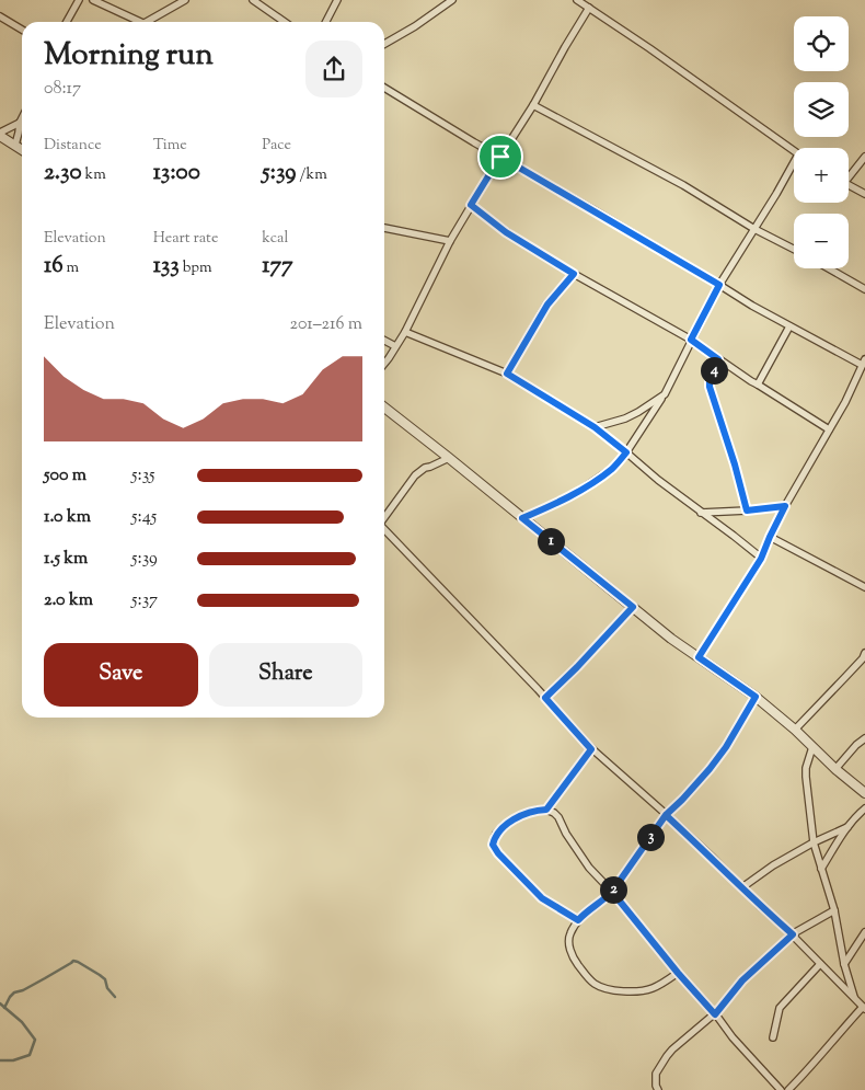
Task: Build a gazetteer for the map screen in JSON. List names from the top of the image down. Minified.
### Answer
{"page":{"map_buttons":["+","−"],"heading":["Morning run","08:17"],"stats":[["Distance","2.30 km"],["Time","13:00"],["Pace","5:39 /km"],["Elevation","16 m"],["Heart rate","133 bpm"],["kcal","177"]],"chart":["Elevation","201–216 m"],"pins":["4","1","3","2"],"list":[{"name":"500 m","note":"5:35"},{"name":"1.0 km","note":"5:45"},{"name":"1.5 km","note":"5:39"},{"name":"2.0 km","note":"5:37"}],"buttons":["Save","Share"]}}
